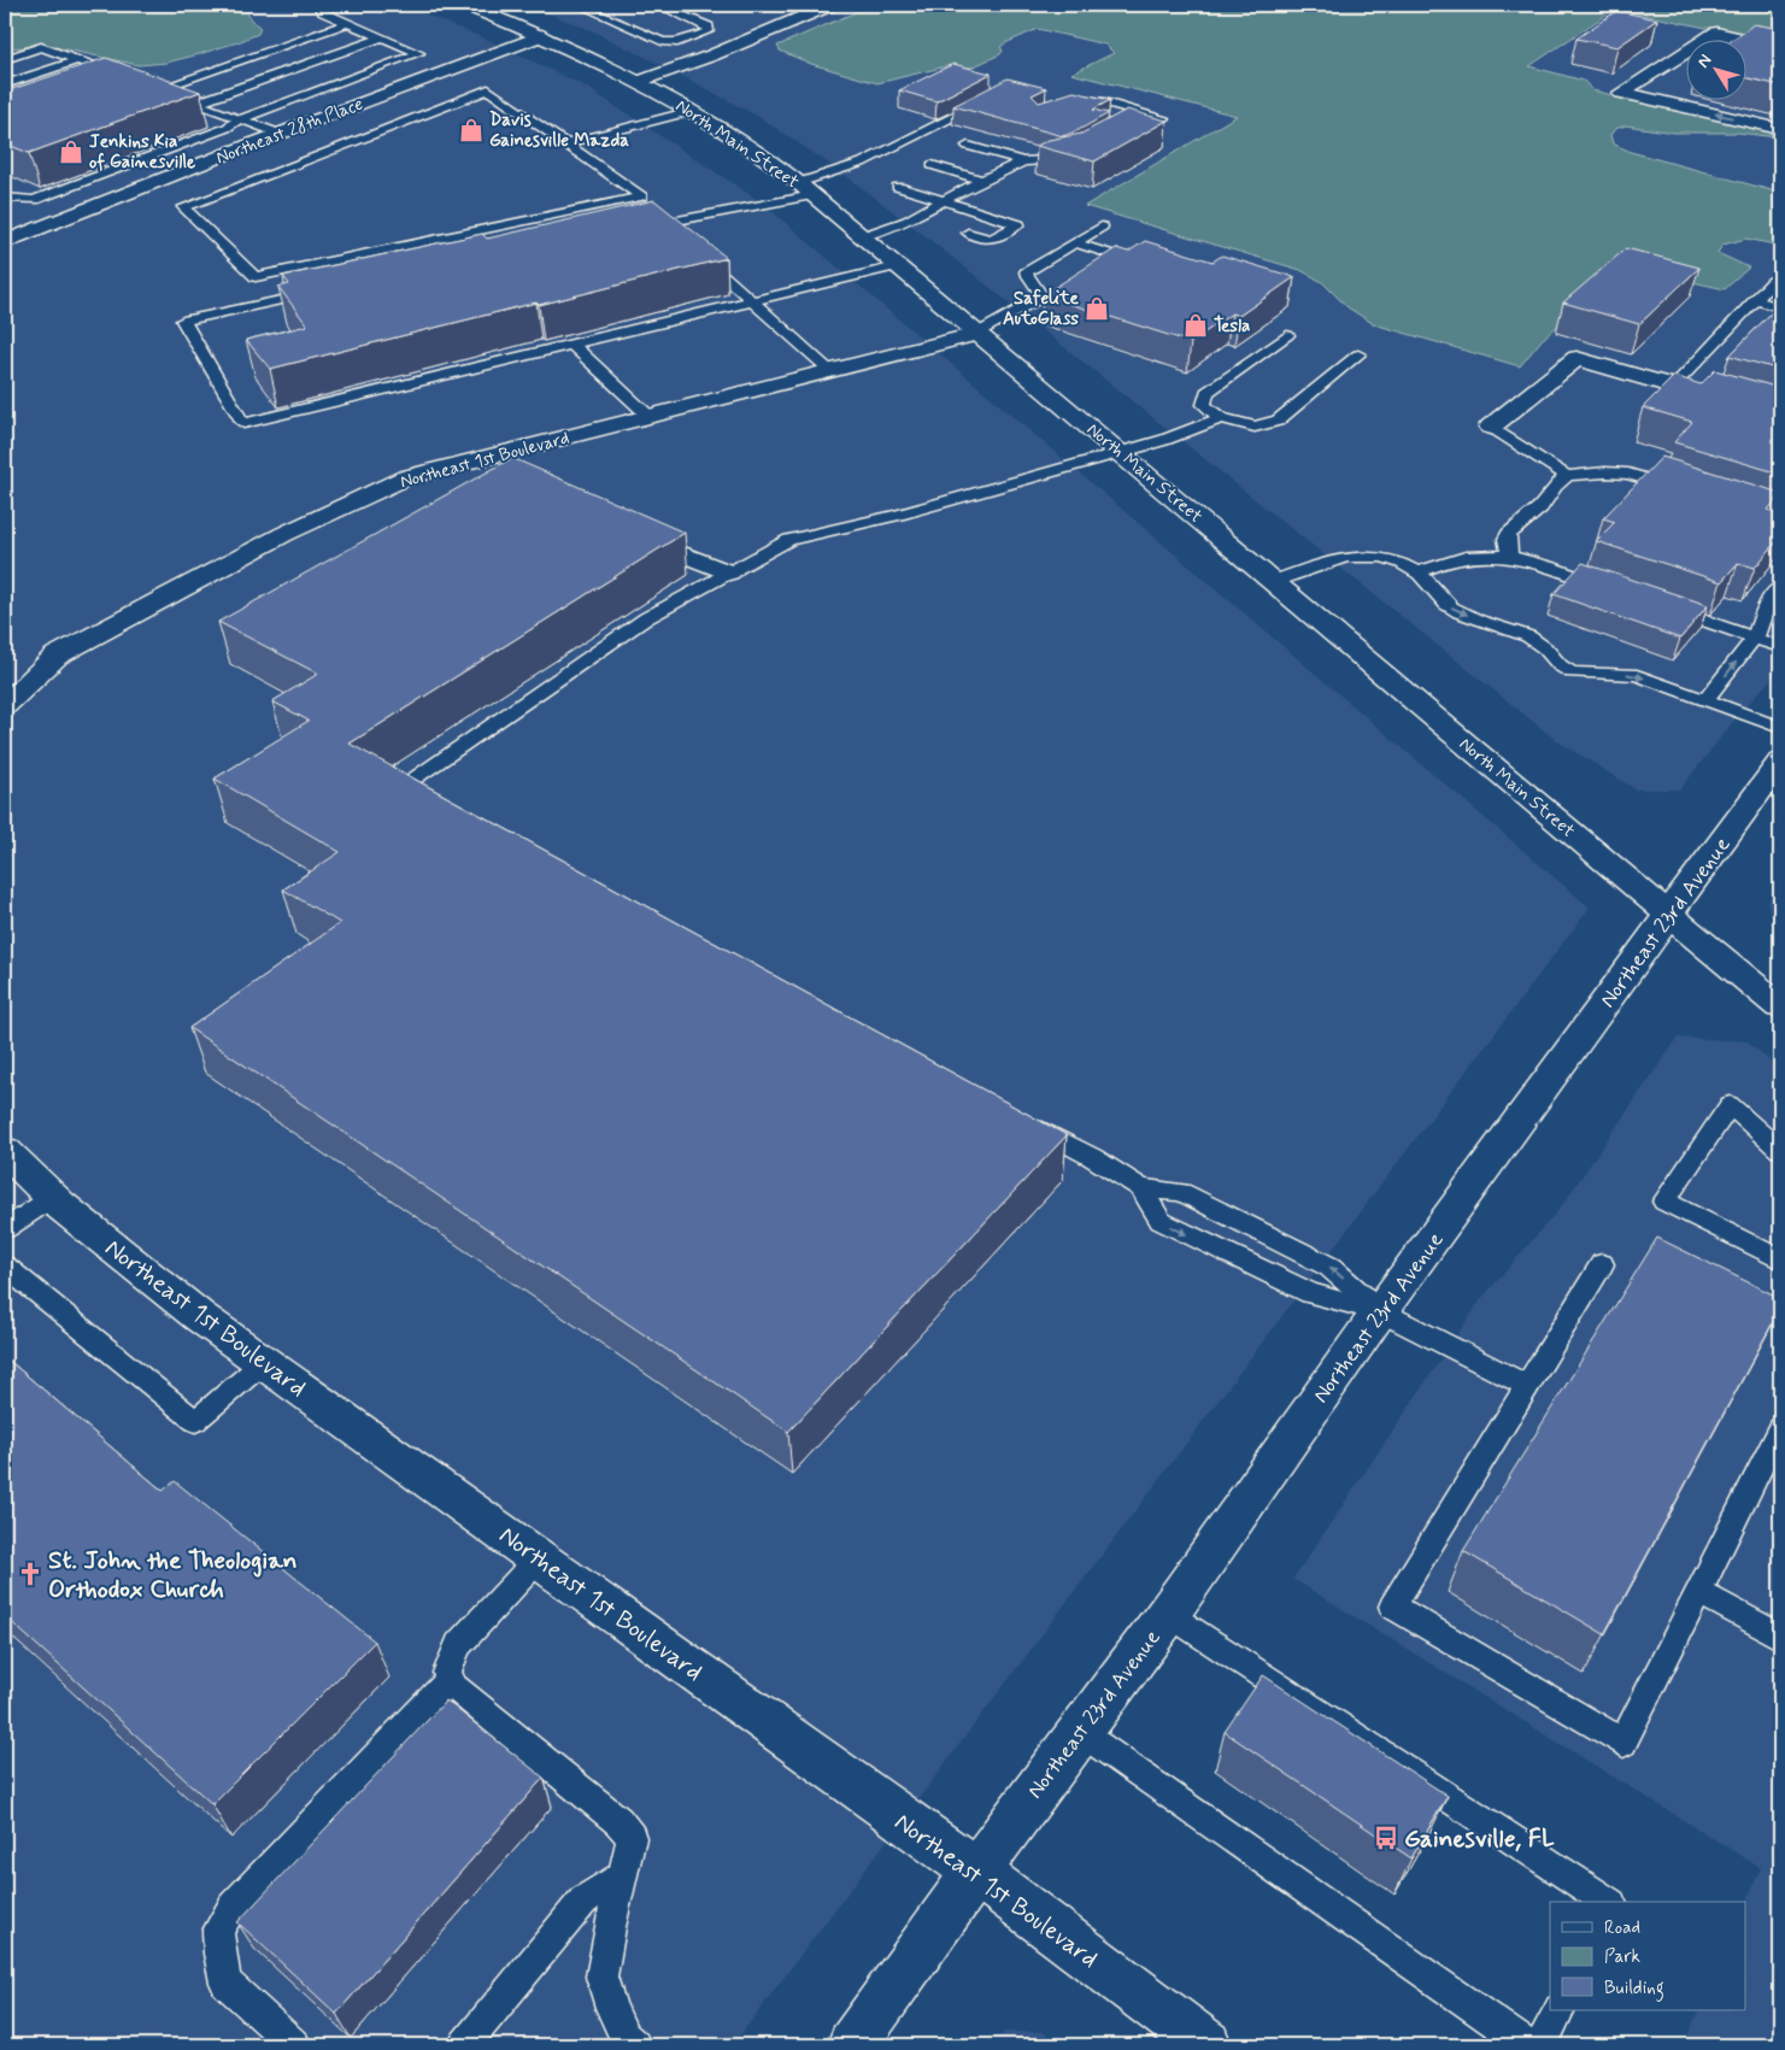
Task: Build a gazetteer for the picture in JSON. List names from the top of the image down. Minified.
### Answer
{"streets":{"street":["Northeast 28th Place","North Main Street","Northeast 1st Boulevard","Northeast 23rd Avenue"]},"crossings":[["Northeast 28th Place","North Main Street"],["North Main Street","Northeast 1st Boulevard"],["North Main Street","Northeast 23rd Avenue"],["Northeast 1st Boulevard","Northeast 23rd Avenue"]],"places":{"shop":["Davis Gainesville Mazda","Jenkins Kia of Gainesville","Safelite AutoGlass","Tesla"],"church":["St. John the Theologian Orthodox Church"],"bus stop":["Gainesville, FL"]},"legend":["Road","Park","Building"],"north":"top left"}
